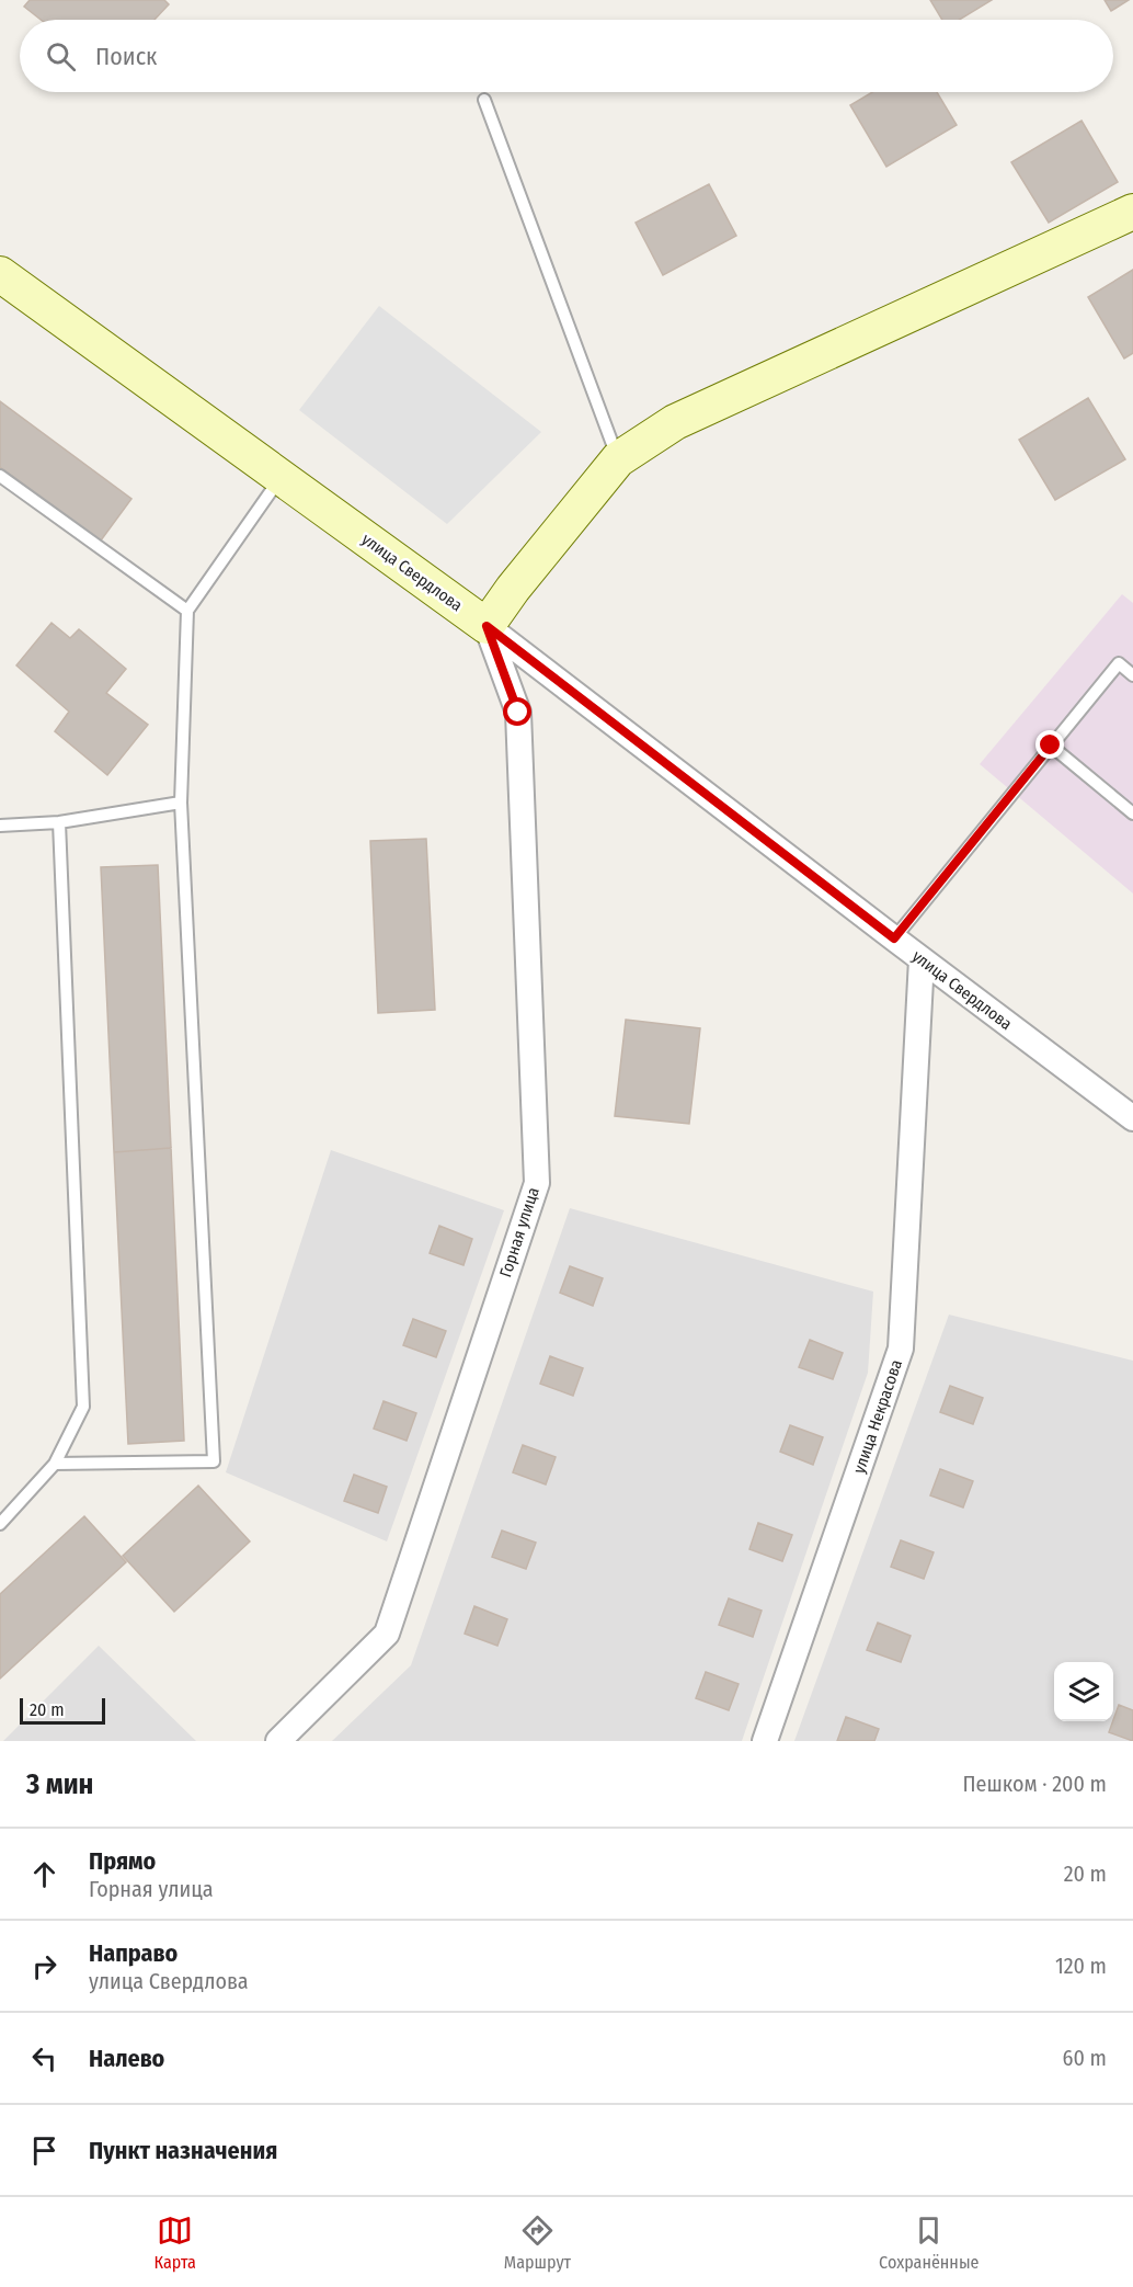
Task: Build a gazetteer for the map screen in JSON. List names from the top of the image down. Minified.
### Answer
{"streets":{"street":["улица Свердлова","Горная улица","улица Некрасова"]},"crossings":[["улица Свердлова","Горная улица"],["улица Свердлова","улица Некрасова"]],"scale_bar":"20 m","page":{"search":"Поиск","scale":"20 m","heading":["3 мин","Пешком · 200 m"],"list":[["Прямо","Горная улица","20 m"],["Направо","улица Свердлова","120 m"],["Налево","60 m"],"Пункт назначения"],"nav":["Карта","Маршрут","Сохранённые"]}}
